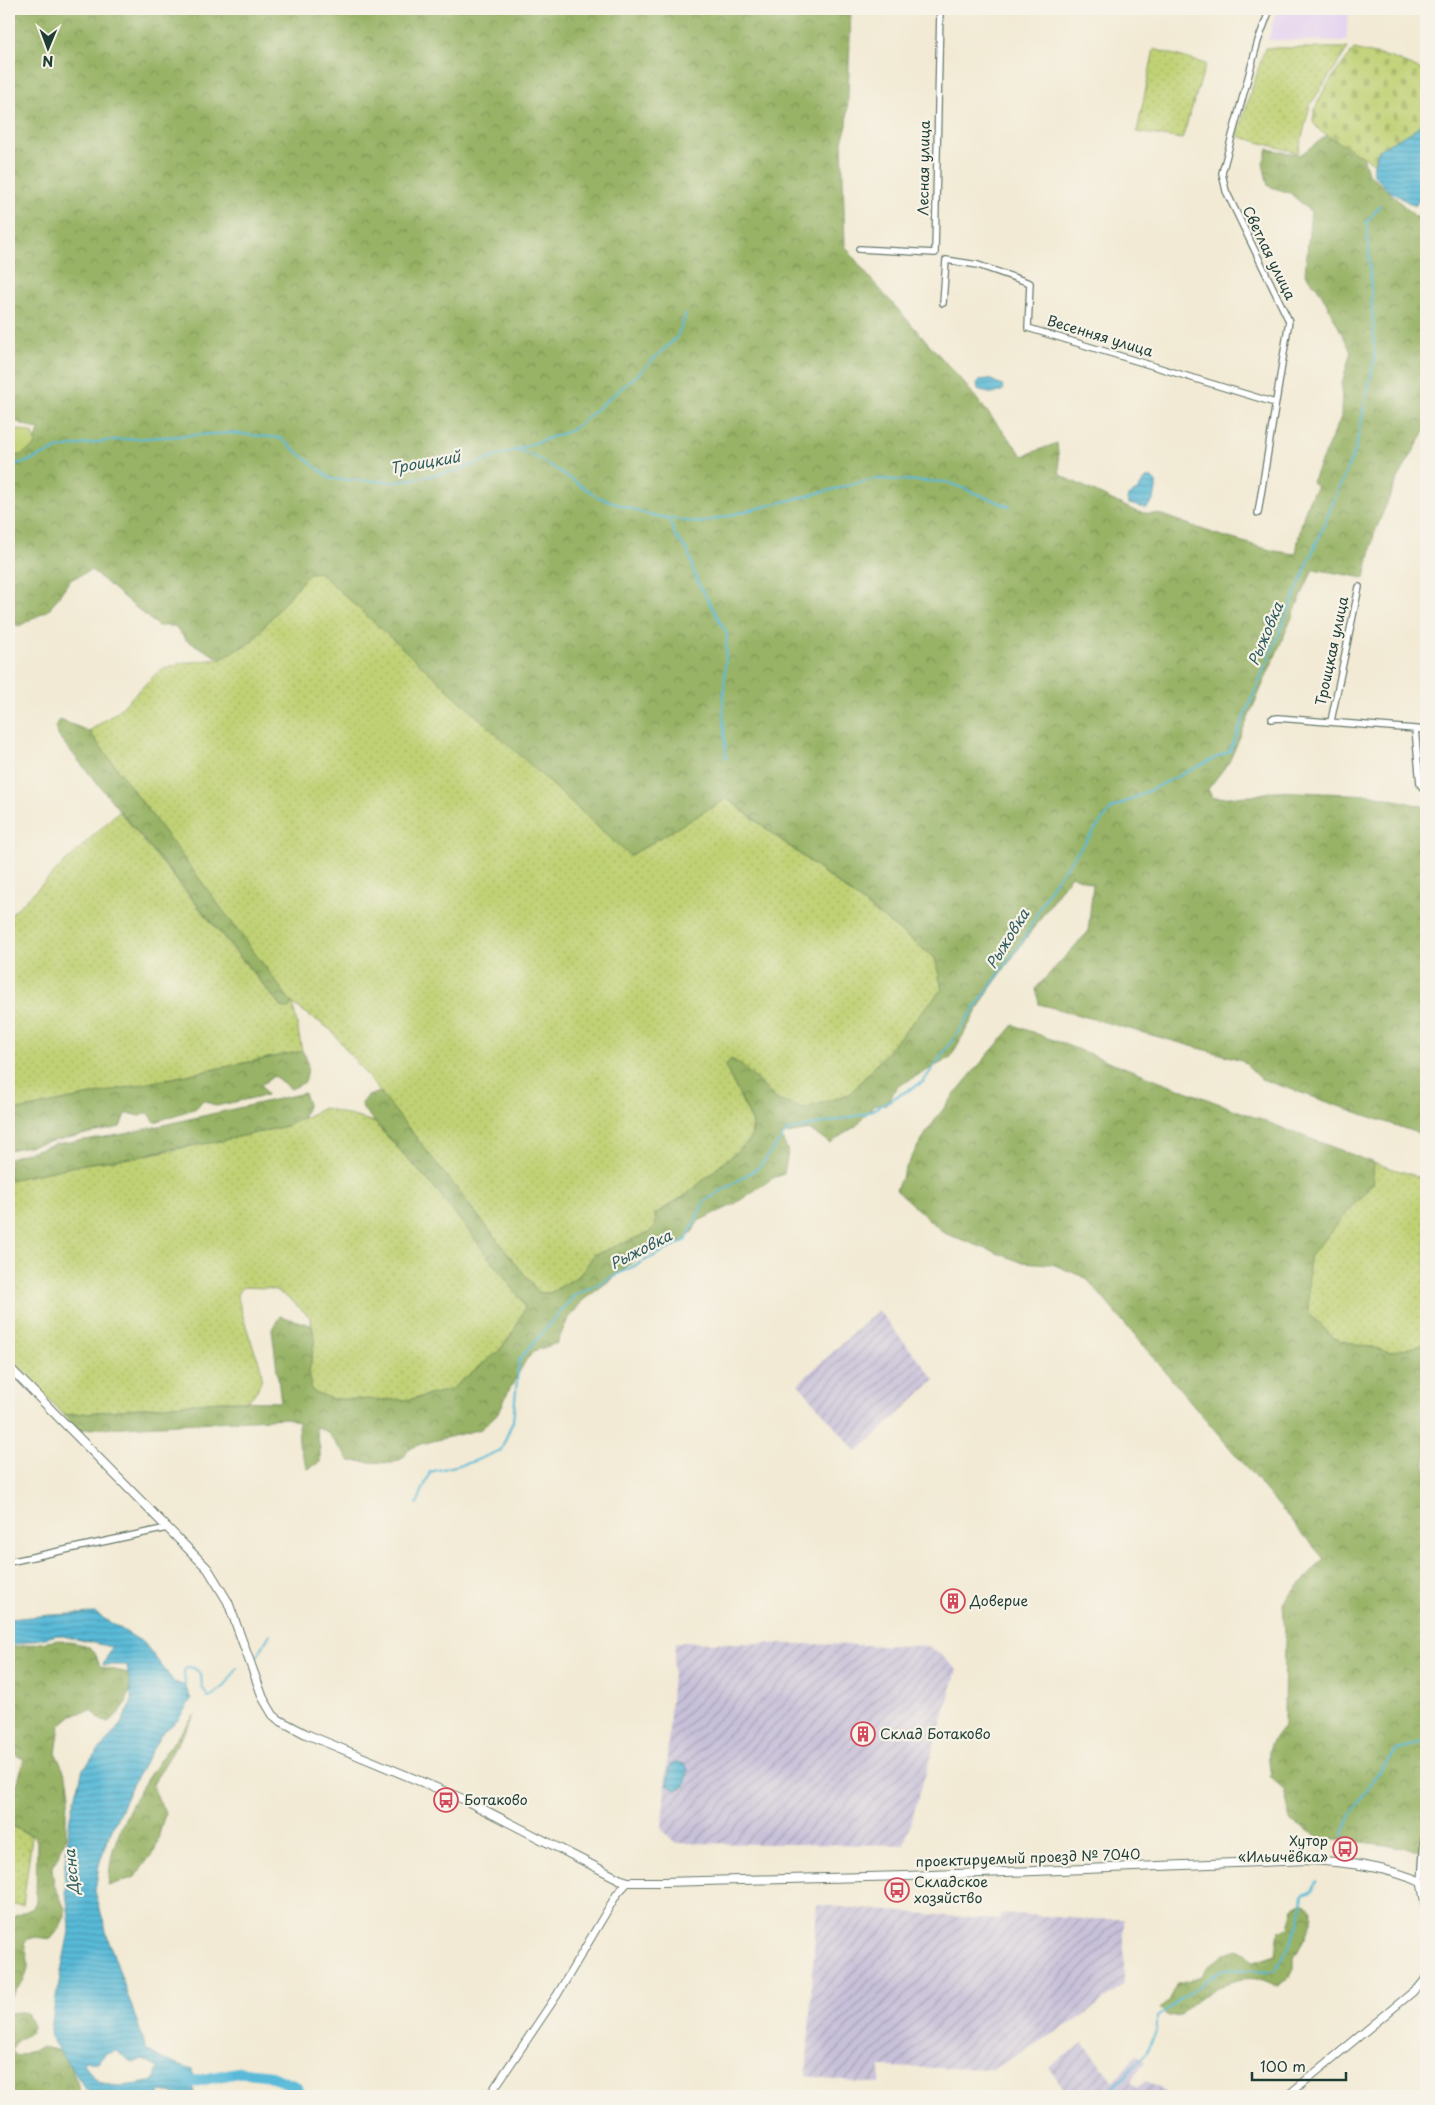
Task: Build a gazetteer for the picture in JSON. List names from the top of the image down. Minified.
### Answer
{"streets":{"main road":["проектируемый проезд № 7040"],"street":["Лесная улица","Светлая улица","Весенняя улица","Троицкая улица"]},"crossings":[["Светлая улица","Весенняя улица"]],"water":["Троицкий","Рыжовка","Десна"],"places":{"building":["Доверие","Склад Ботаково"],"bus stop":["Ботаково","Хутор «Ильичёвка»","Складское хозяйство"]},"scale_bar":"100 m","north":"bottom"}
